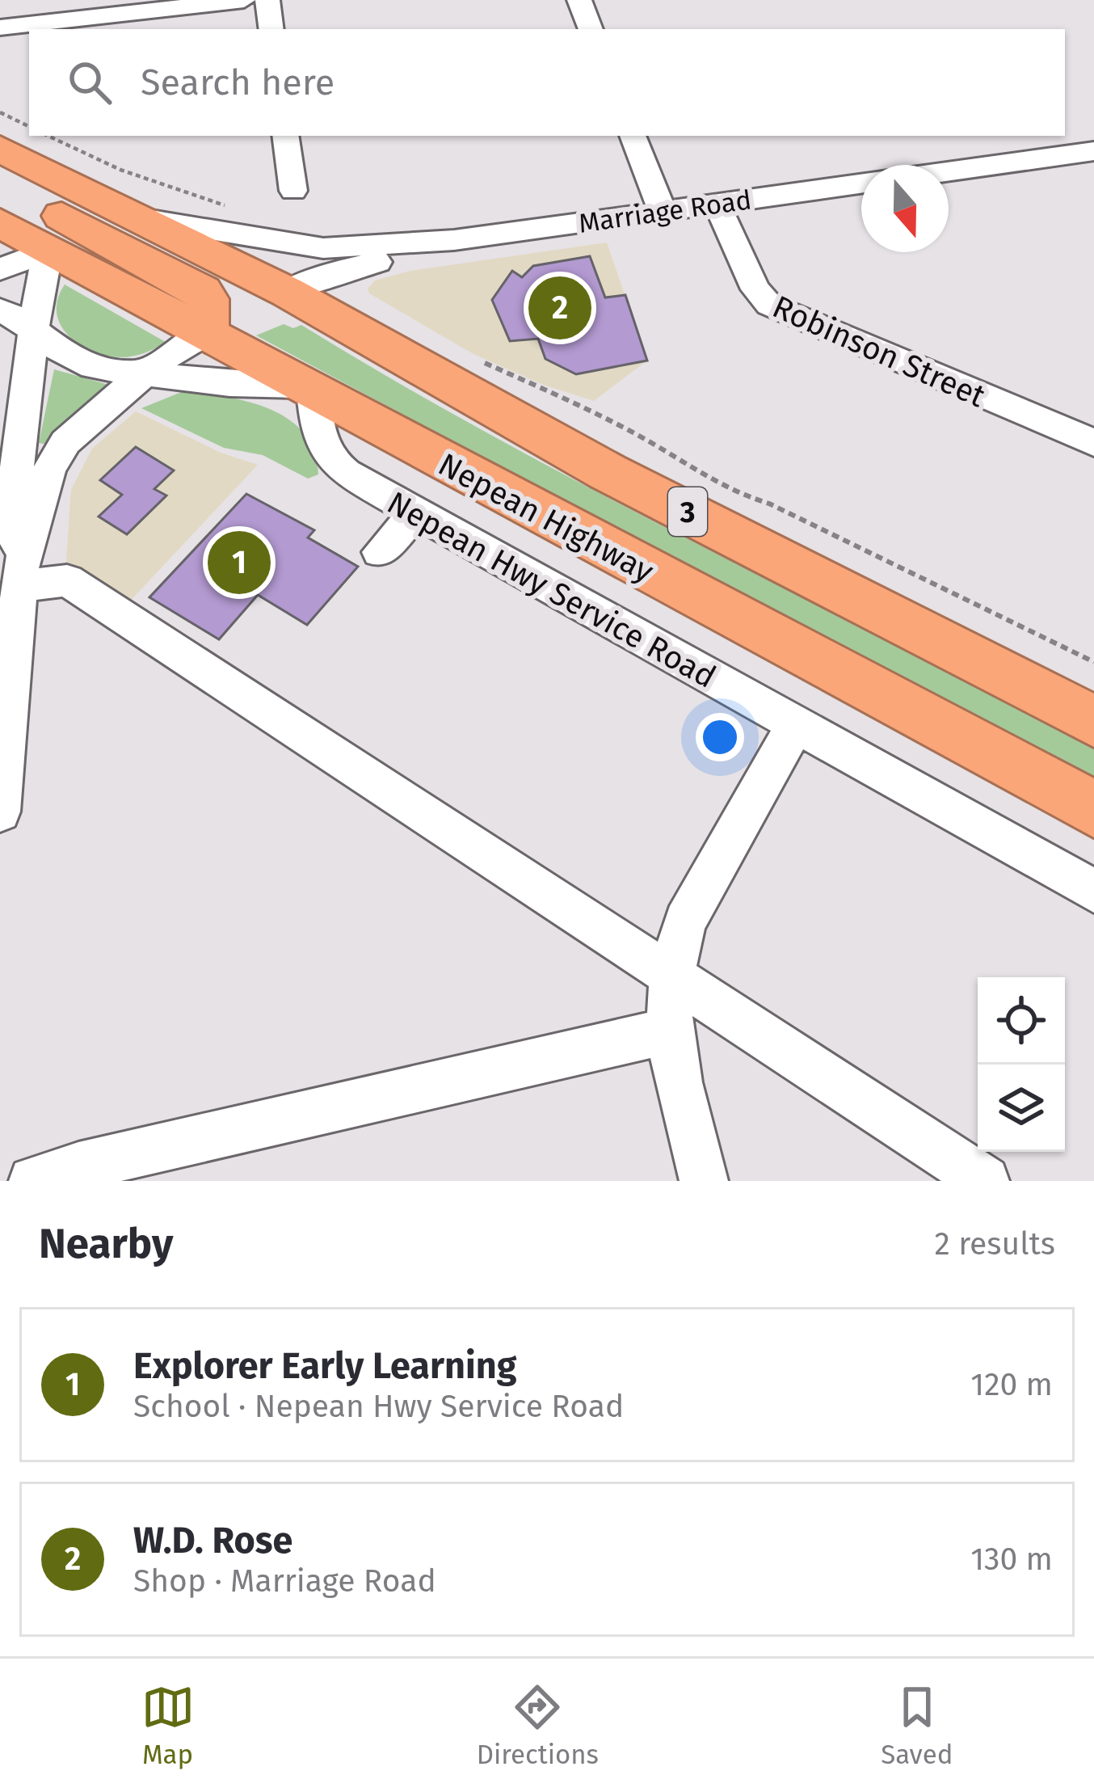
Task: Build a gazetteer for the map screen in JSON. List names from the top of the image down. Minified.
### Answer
{"streets":{"highway":["3","Nepean Highway"],"street":["Marriage Road","Robinson Street","Nepean Hwy Service Road"]},"crossings":[["Marriage Road","Robinson Street"],["Marriage Road","3"],["Nepean Highway","Nepean Hwy Service Road"]],"north":"bottom","page":{"search":"Search here","pins":["2","1"],"heading":["Nearby","2 results"],"list":[{"mark":"1","name":"Explorer Early Learning","note":"School · Nepean Hwy Service Road","value":"120 m"},{"mark":"2","name":"W.D. Rose","note":"Shop · Marriage Road","value":"130 m"}],"nav":["Map","Directions","Saved"]}}
